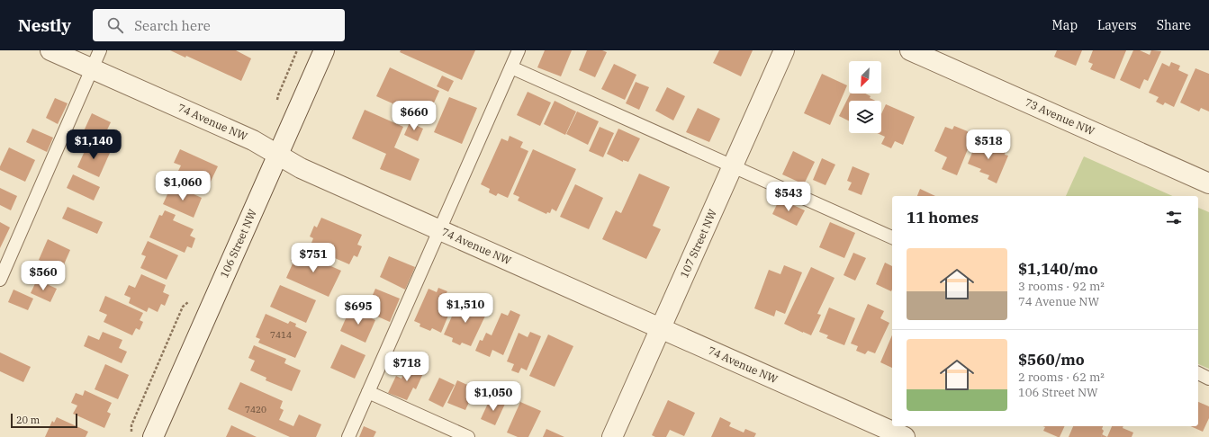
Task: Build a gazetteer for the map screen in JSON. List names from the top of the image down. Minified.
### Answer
{"streets":{"street":["73 Avenue NW","74 Avenue NW","106 Street NW","107 Street NW"]},"crossings":[["74 Avenue NW","106 Street NW"],["74 Avenue NW","107 Street NW"]],"house_numbers":["7414","7420"],"scale_bar":"20 m","north":"bottom left","page":{"header":"Nestly","search":"Search here","nav":["Map","Layers","Share"],"price":["$660","$1,140","$518","$1,060","$543","$751","$560","$1,510","$695","$718","$1,050"],"heading":"11 homes","list":[{"name":"$1,140/mo","note":"3 rooms · 92 m² · 74 Avenue NW"},{"name":"$560/mo","note":"2 rooms · 62 m² · 106 Street NW"}],"scale":"20 m"}}
